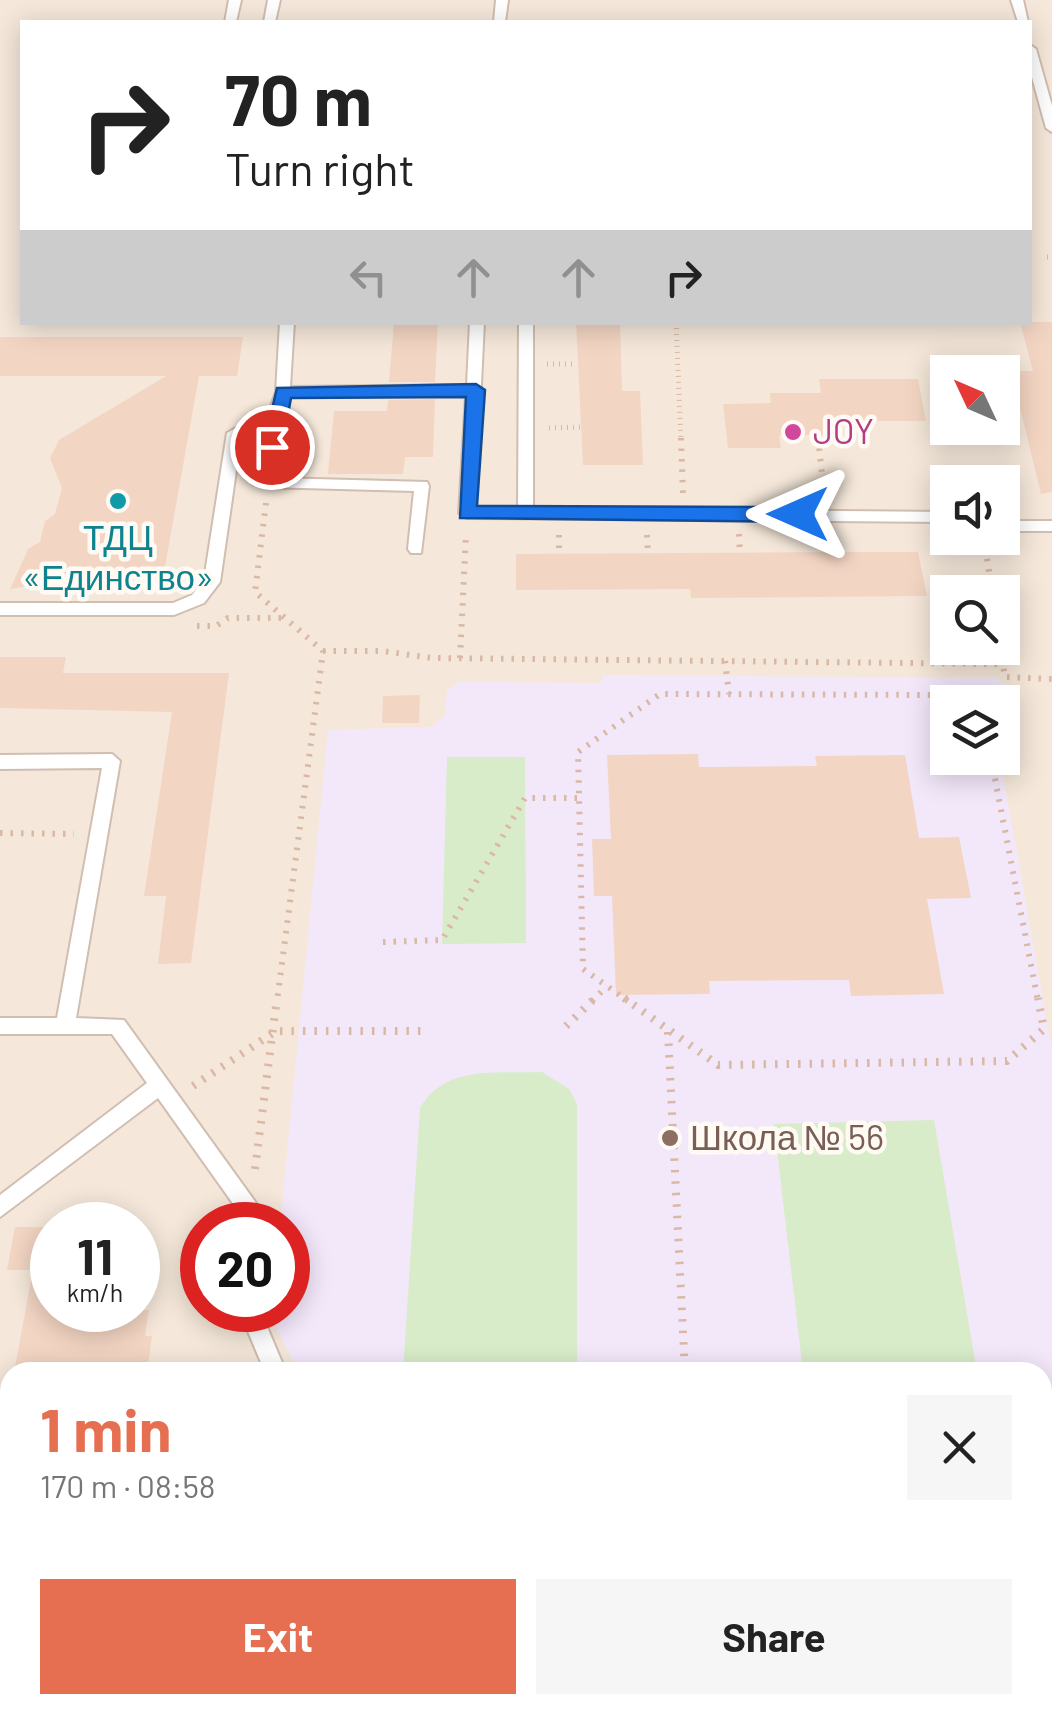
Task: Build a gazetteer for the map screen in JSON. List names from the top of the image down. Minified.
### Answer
{"places":["JOY","ТДЦ «Единство»","Школа № 56"],"north":"top left","page":{"turn":["70 m","Turn right"],"speed":"11 km/h","limit":"20","heading":["1 min","170 m · 08:58"],"buttons":["Exit","Share"]}}
